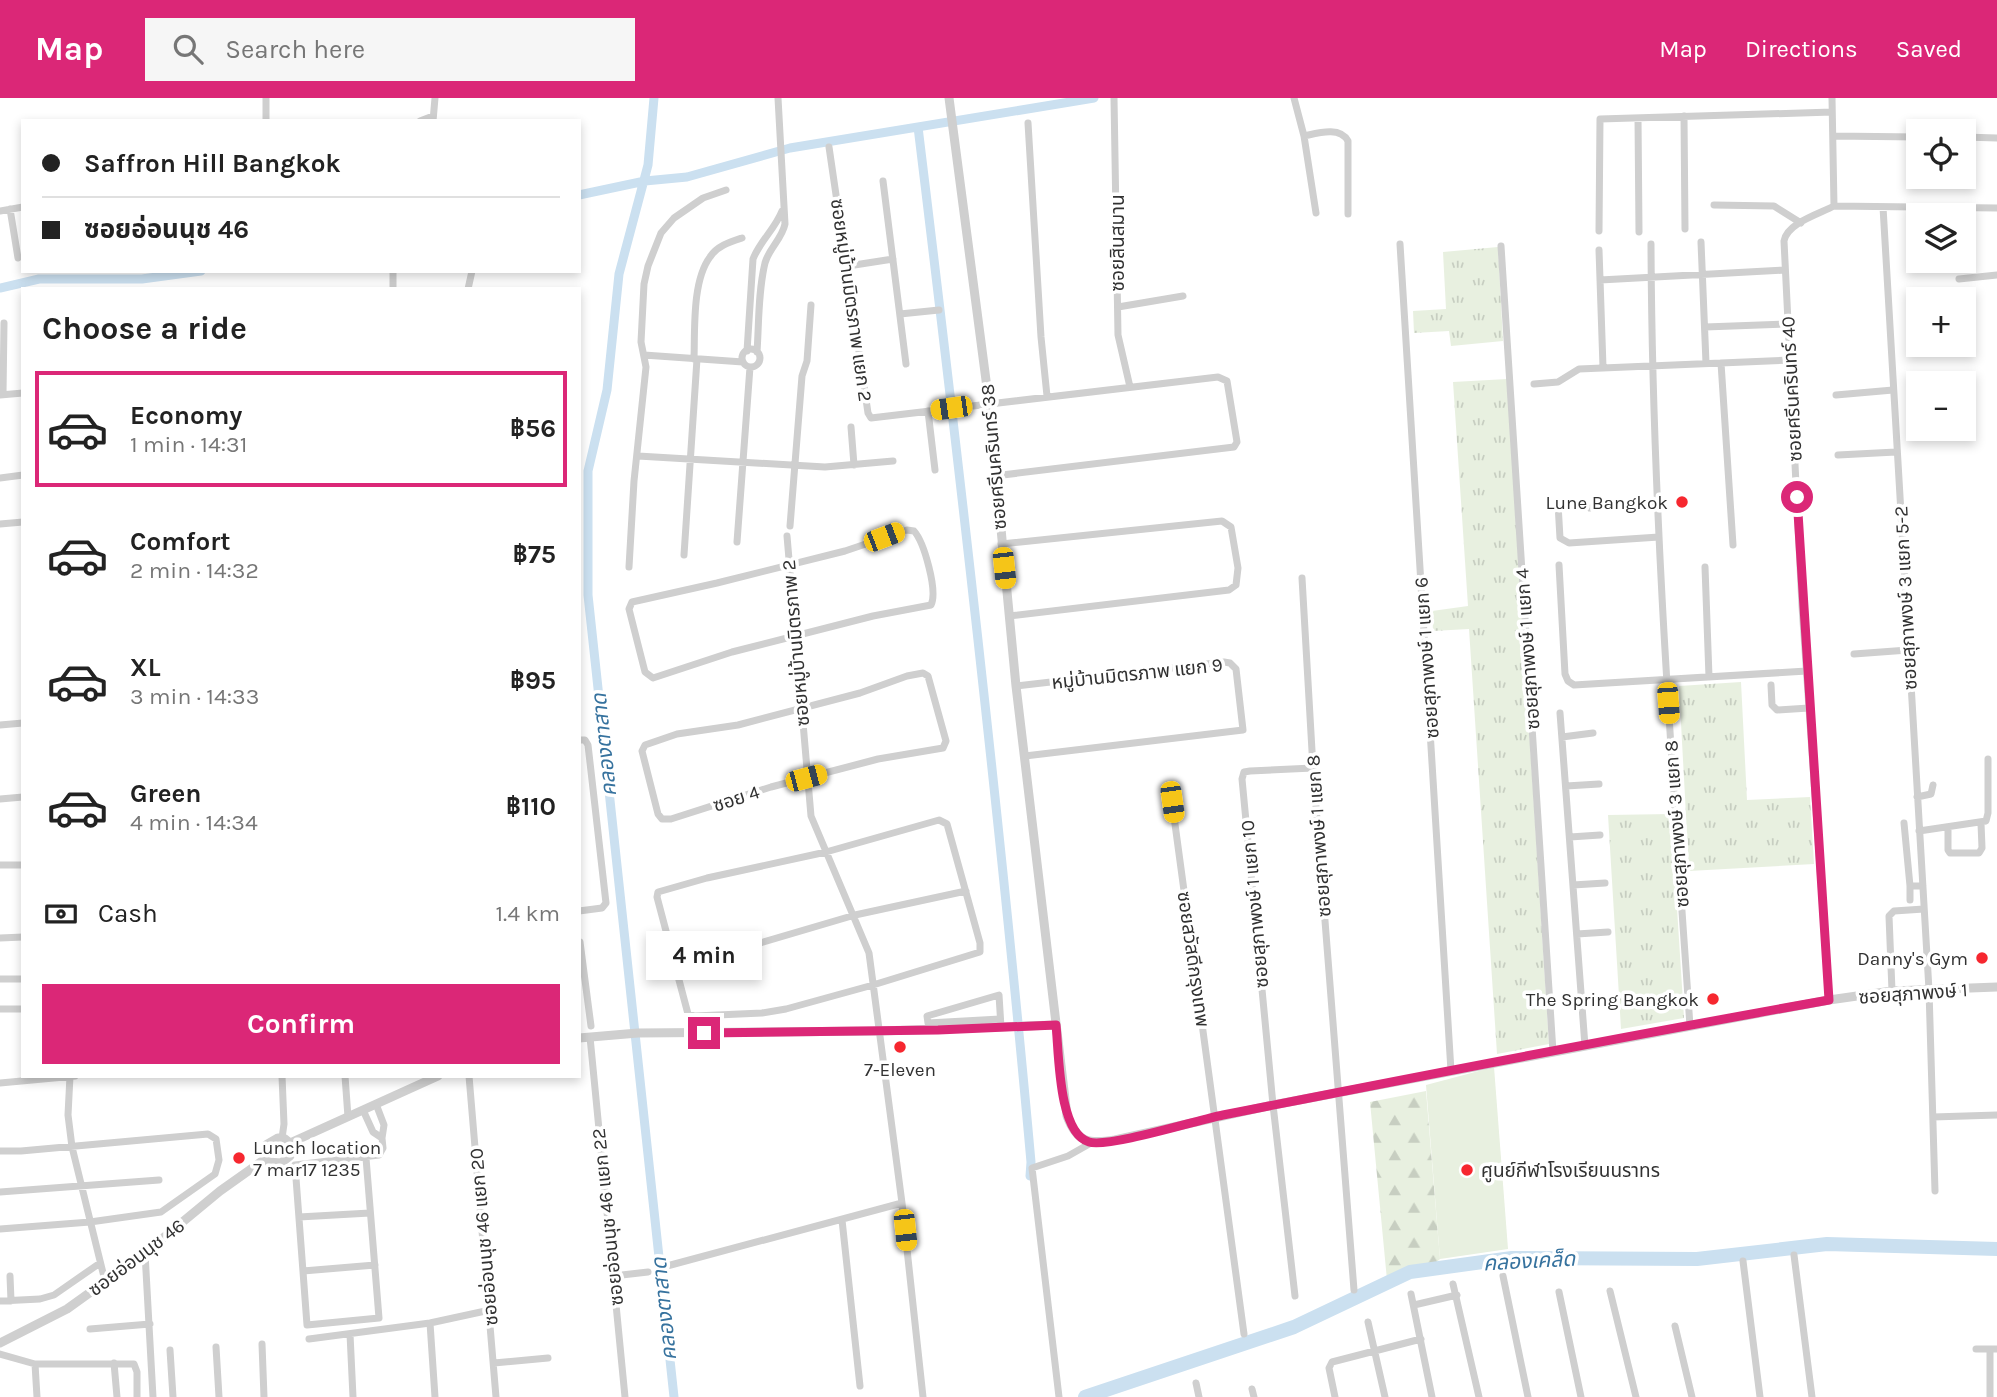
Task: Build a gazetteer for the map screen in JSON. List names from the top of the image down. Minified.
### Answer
{"streets":{"street":["ซอยสินสมาน","ซอยหมู่บ้านมิตรภาพ แยก 2","ซอยศรีนครินทร์ 40","ซอยศรีนครินทร์ 38","ซอยสุภาพงษ์ 3 แยก 5-2","ซอยหมู่บ้านมิตรภาพ 2","ซอยสุภาพงษ์ 1 แยก 4","ซอยสุภาพงษ์ 1 แยก 6","หมู่บ้านมิตรภาพ แยก 9","ซอย 4","ซอยสุภาพงษ์ 3 แยก 8","ซอยสุภาพงษ์ 1 แยก 8","ซอยสุภาพงษ์ 1 แยก 10","ซอยสวัสดีกรุงเทพ","ซอยสุภาพงษ์ 1","ซอยอ่อนนุช 46 แยก 22","ซอยอ่อนนุช 46 แยก 20","ซอยอ่อนนุช 46"]},"crossings":[["ซอยสินสมาน","ซอยหมู่บ้านมิตรภาพ แยก 2"],["ซอยหมู่บ้านมิตรภาพ แยก 2","ซอยศรีนครินทร์ 38"],["ซอยศรีนครินทร์ 40","ซอยสุภาพงษ์ 1"],["ซอยศรีนครินทร์ 38","หมู่บ้านมิตรภาพ แยก 9"],["ซอยสุภาพงษ์ 3 แยก 5-2","ซอยสุภาพงษ์ 1"],["ซอยหมู่บ้านมิตรภาพ 2","ซอย 4"],["ซอยสุภาพงษ์ 1 แยก 4","ซอยสุภาพงษ์ 1"],["ซอยสุภาพงษ์ 1 แยก 6","ซอยสุภาพงษ์ 1"],["ซอยสุภาพงษ์ 3 แยก 8","ซอยสุภาพงษ์ 1"],["ซอยสุภาพงษ์ 1 แยก 8","ซอยสุภาพงษ์ 1 แยก 10"],["ซอยสุภาพงษ์ 1 แยก 8","ซอยสุภาพงษ์ 1"],["ซอยสุภาพงษ์ 1 แยก 10","ซอยสุภาพงษ์ 1"],["ซอยสวัสดีกรุงเทพ","ซอยสุภาพงษ์ 1"]],"water":["คลองตาสาด","คลองเคล็ด"],"places":["Lune Bangkok","Danny's Gym","The Spring Bangkok","7-Eleven","Lunch location 7 mar17 1235","ศูนย์กีฬาโรงเรียนนราทร"],"page":{"header":"Map","search":"Search here","nav":["Map","Directions","Saved"],"map_buttons":["+","−"],"banner":["Saffron Hill Bangkok","ซอยอ่อนนุช 46"],"heading":"Choose a ride","list":[{"name":"Economy","note":"1 min · 14:31","value":"฿56"},{"name":"Comfort","note":"2 min · 14:32","value":"฿75"},{"name":"XL","note":"3 min · 14:33","value":"฿95"},{"name":"Green","note":"4 min · 14:34","value":"฿110"}],"pay":["Cash","1.4 km"],"bubble":"4 min","buttons":"Confirm"}}
